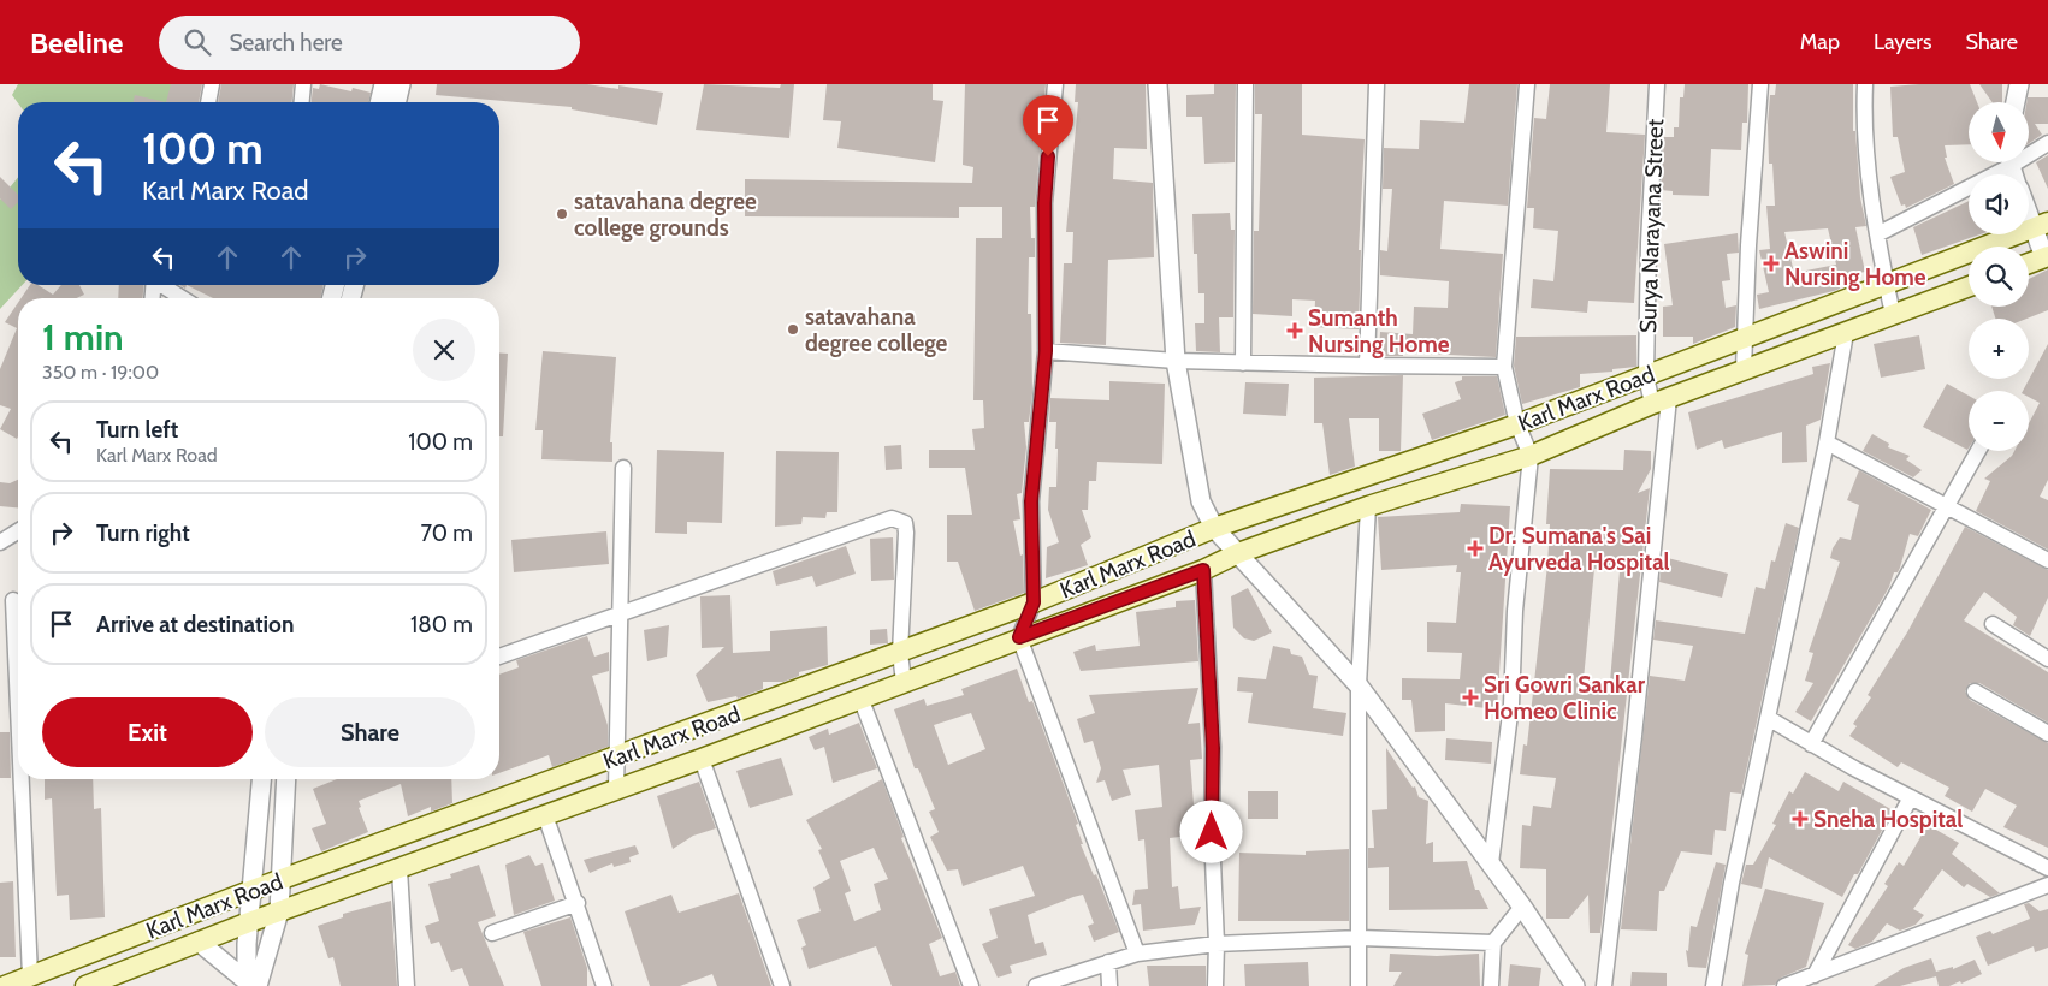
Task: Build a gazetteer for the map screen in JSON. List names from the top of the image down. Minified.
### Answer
{"streets":{"main road":["Karl Marx Road"],"street":["Surya Narayana Street"]},"crossings":[["Surya Narayana Street","Karl Marx Road"]],"places":{"other":["satavahana degree college grounds","satavahana degree college"],"health":["Aswini Nursing Home","Sumanth Nursing Home","Dr. Sumana's Sai Ayurveda Hospital","Sri Gowri Sankar Homeo Clinic","Sneha Hospital"]},"north":"bottom","page":{"header":"Beeline","search":"Search here","nav":["Map","Layers","Share"],"map_buttons":["+","−"],"turn":["100 m","Karl Marx Road"],"heading":["1 min","350 m · 19:00"],"list":[{"name":"Turn left","note":"Karl Marx Road","value":"100 m"},{"name":"Turn right","value":"70 m"},{"name":"Arrive at destination","value":"180 m"}],"buttons":["Exit","Share"]}}
